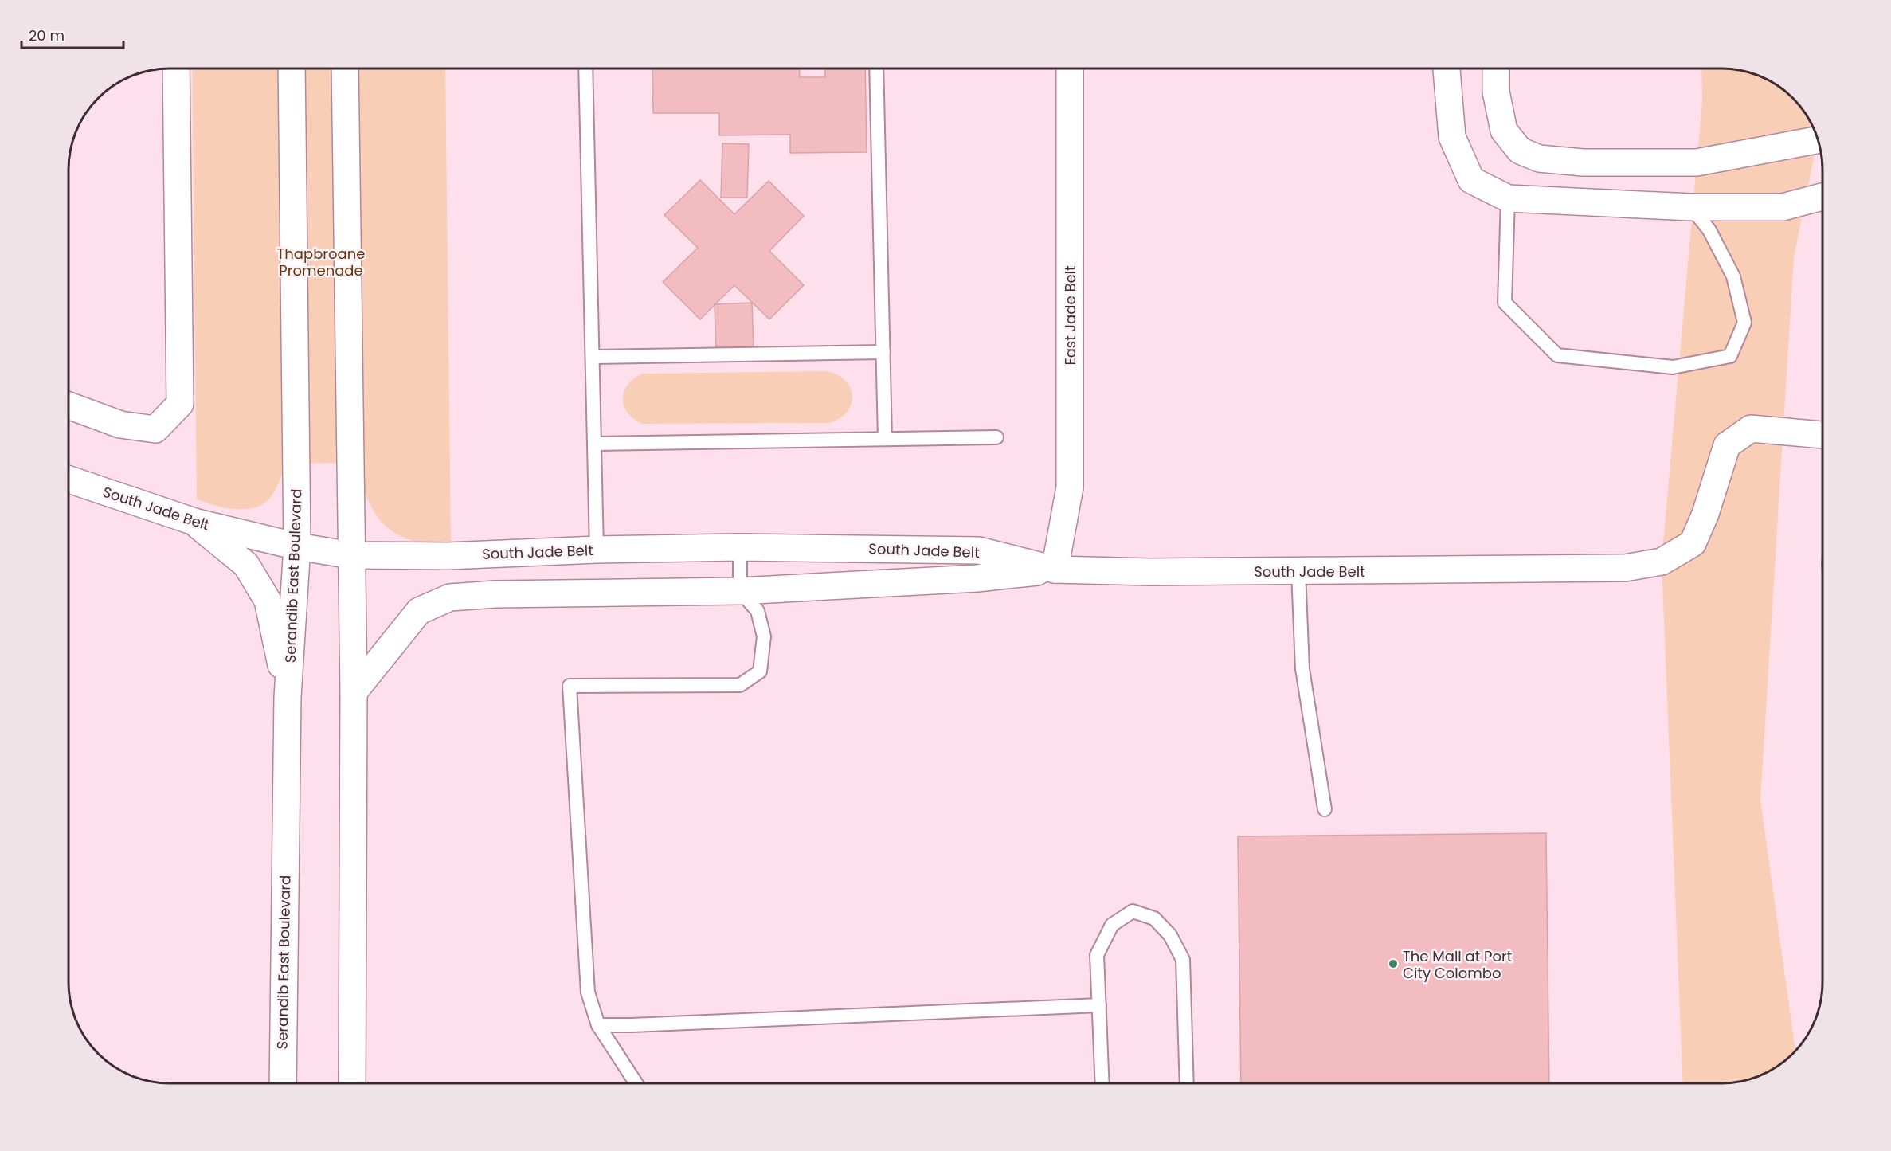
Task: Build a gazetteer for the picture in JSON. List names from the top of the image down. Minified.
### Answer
{"streets":{"street":["East Jade Belt","South Jade Belt","Serandib East Boulevard"]},"crossings":[["East Jade Belt","South Jade Belt"],["South Jade Belt","Serandib East Boulevard"]],"parks":["Thapbroane Promenade"],"places":["The Mall at Port City Colombo"],"scale_bar":"20 m"}
